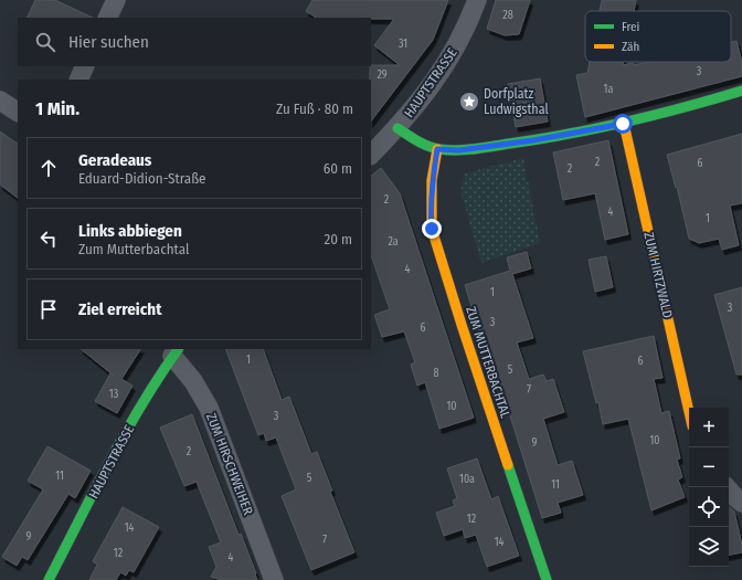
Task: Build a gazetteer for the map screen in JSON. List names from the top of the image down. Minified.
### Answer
{"streets":{"street":["HAUPTSTRASSE","ZUM HIRTZWALD","ZUM MUTTERBACHTAL","ZUM HIRSCHWEIHER"]},"crossings":[["HAUPTSTRASSE","ZUM HIRSCHWEIHER"]],"places":{"place":["Dorfplatz Ludwigsthal"]},"house_numbers":["28","31","3","29","1a","2","6","2","2","4","1","2a","4","1","3","3","6","1","6","5","8","7","13","10","3","10","9","2","11","5","10a","11","12","14","9","7","14","12","4"],"legend":["Frei","Zäh"],"page":{"search":"Hier suchen","heading":["1 Min.","Zu Fuß · 80 m"],"list":[["Geradeaus","Eduard-Didion-Straße","60 m"],["Links abbiegen","Zum Mutterbachtal","20 m"],"Ziel erreicht"],"map_buttons":["+","−"]}}
